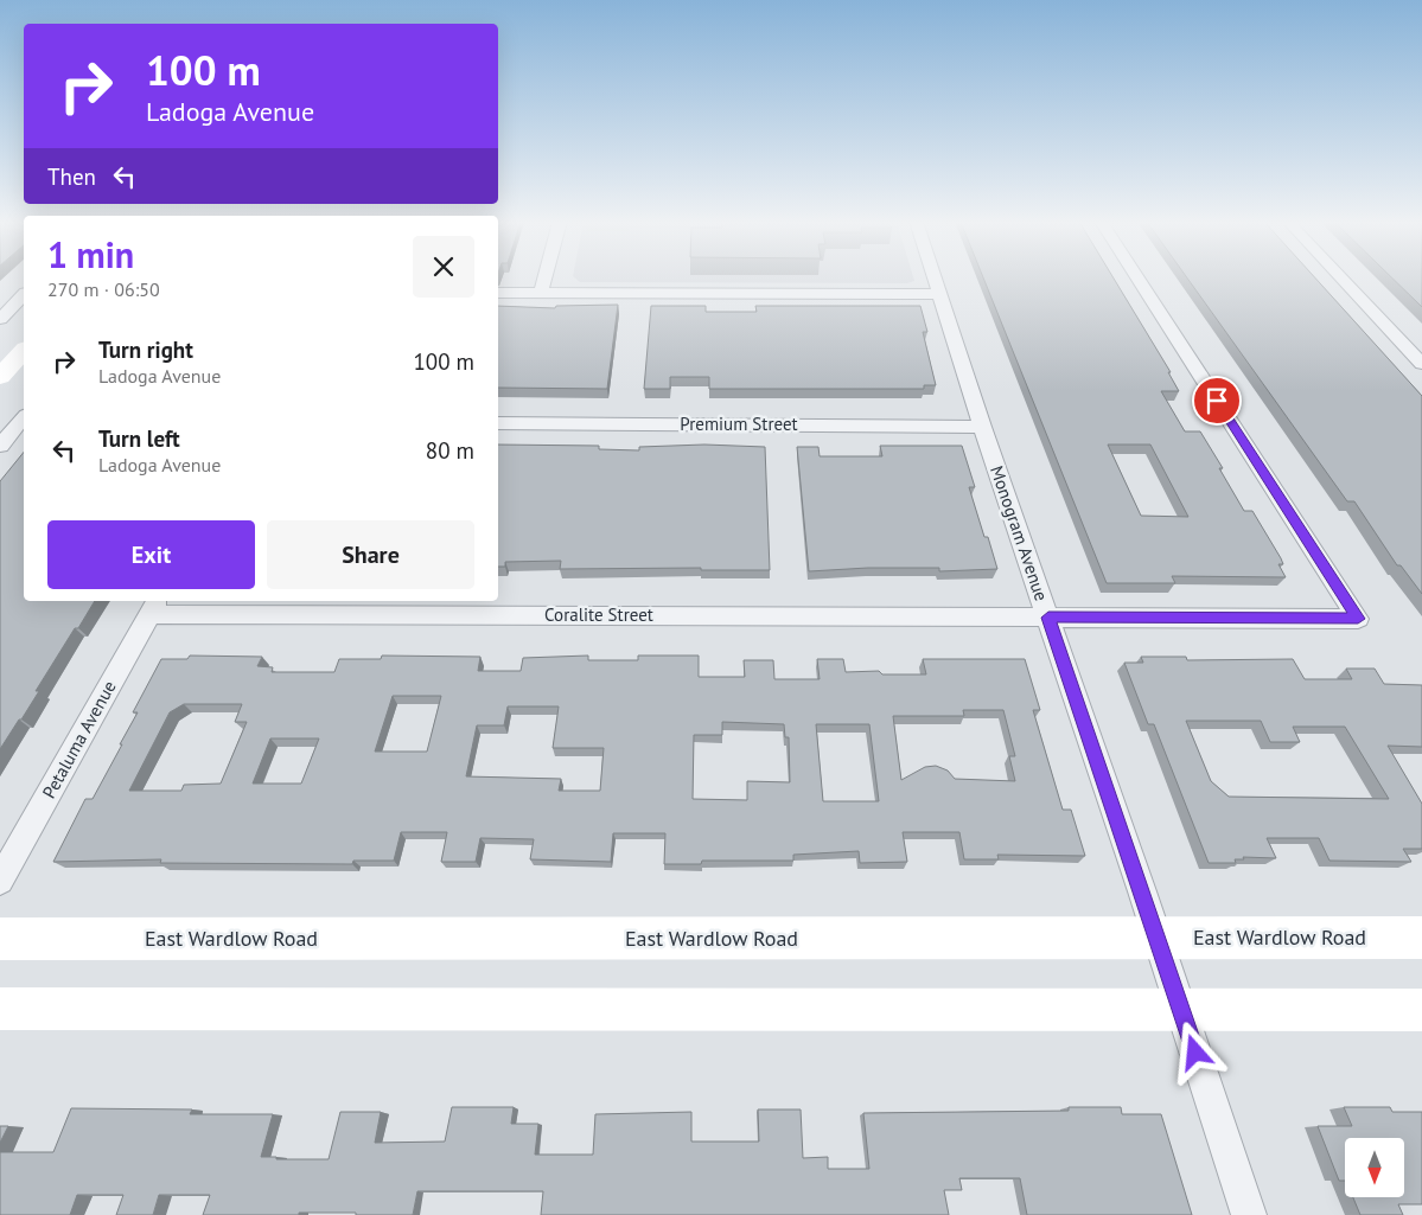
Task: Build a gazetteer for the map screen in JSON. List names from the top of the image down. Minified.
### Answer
{"streets":{"main road":["East Wardlow Road"],"street":["Premium Street","Monogram Avenue","Coralite Street","Petaluma Avenue"]},"crossings":[["Premium Street","Monogram Avenue"],["Monogram Avenue","Coralite Street"],["Monogram Avenue","East Wardlow Road"],["Coralite Street","Petaluma Avenue"]],"north":"bottom","page":{"turn":["100 m","Ladoga Avenue"],"then":"Then","heading":["1 min","270 m · 06:50"],"list":[{"name":"Turn right","note":"Ladoga Avenue","value":"100 m"},{"name":"Turn left","note":"Ladoga Avenue","value":"80 m"}],"buttons":["Exit","Share"]}}
